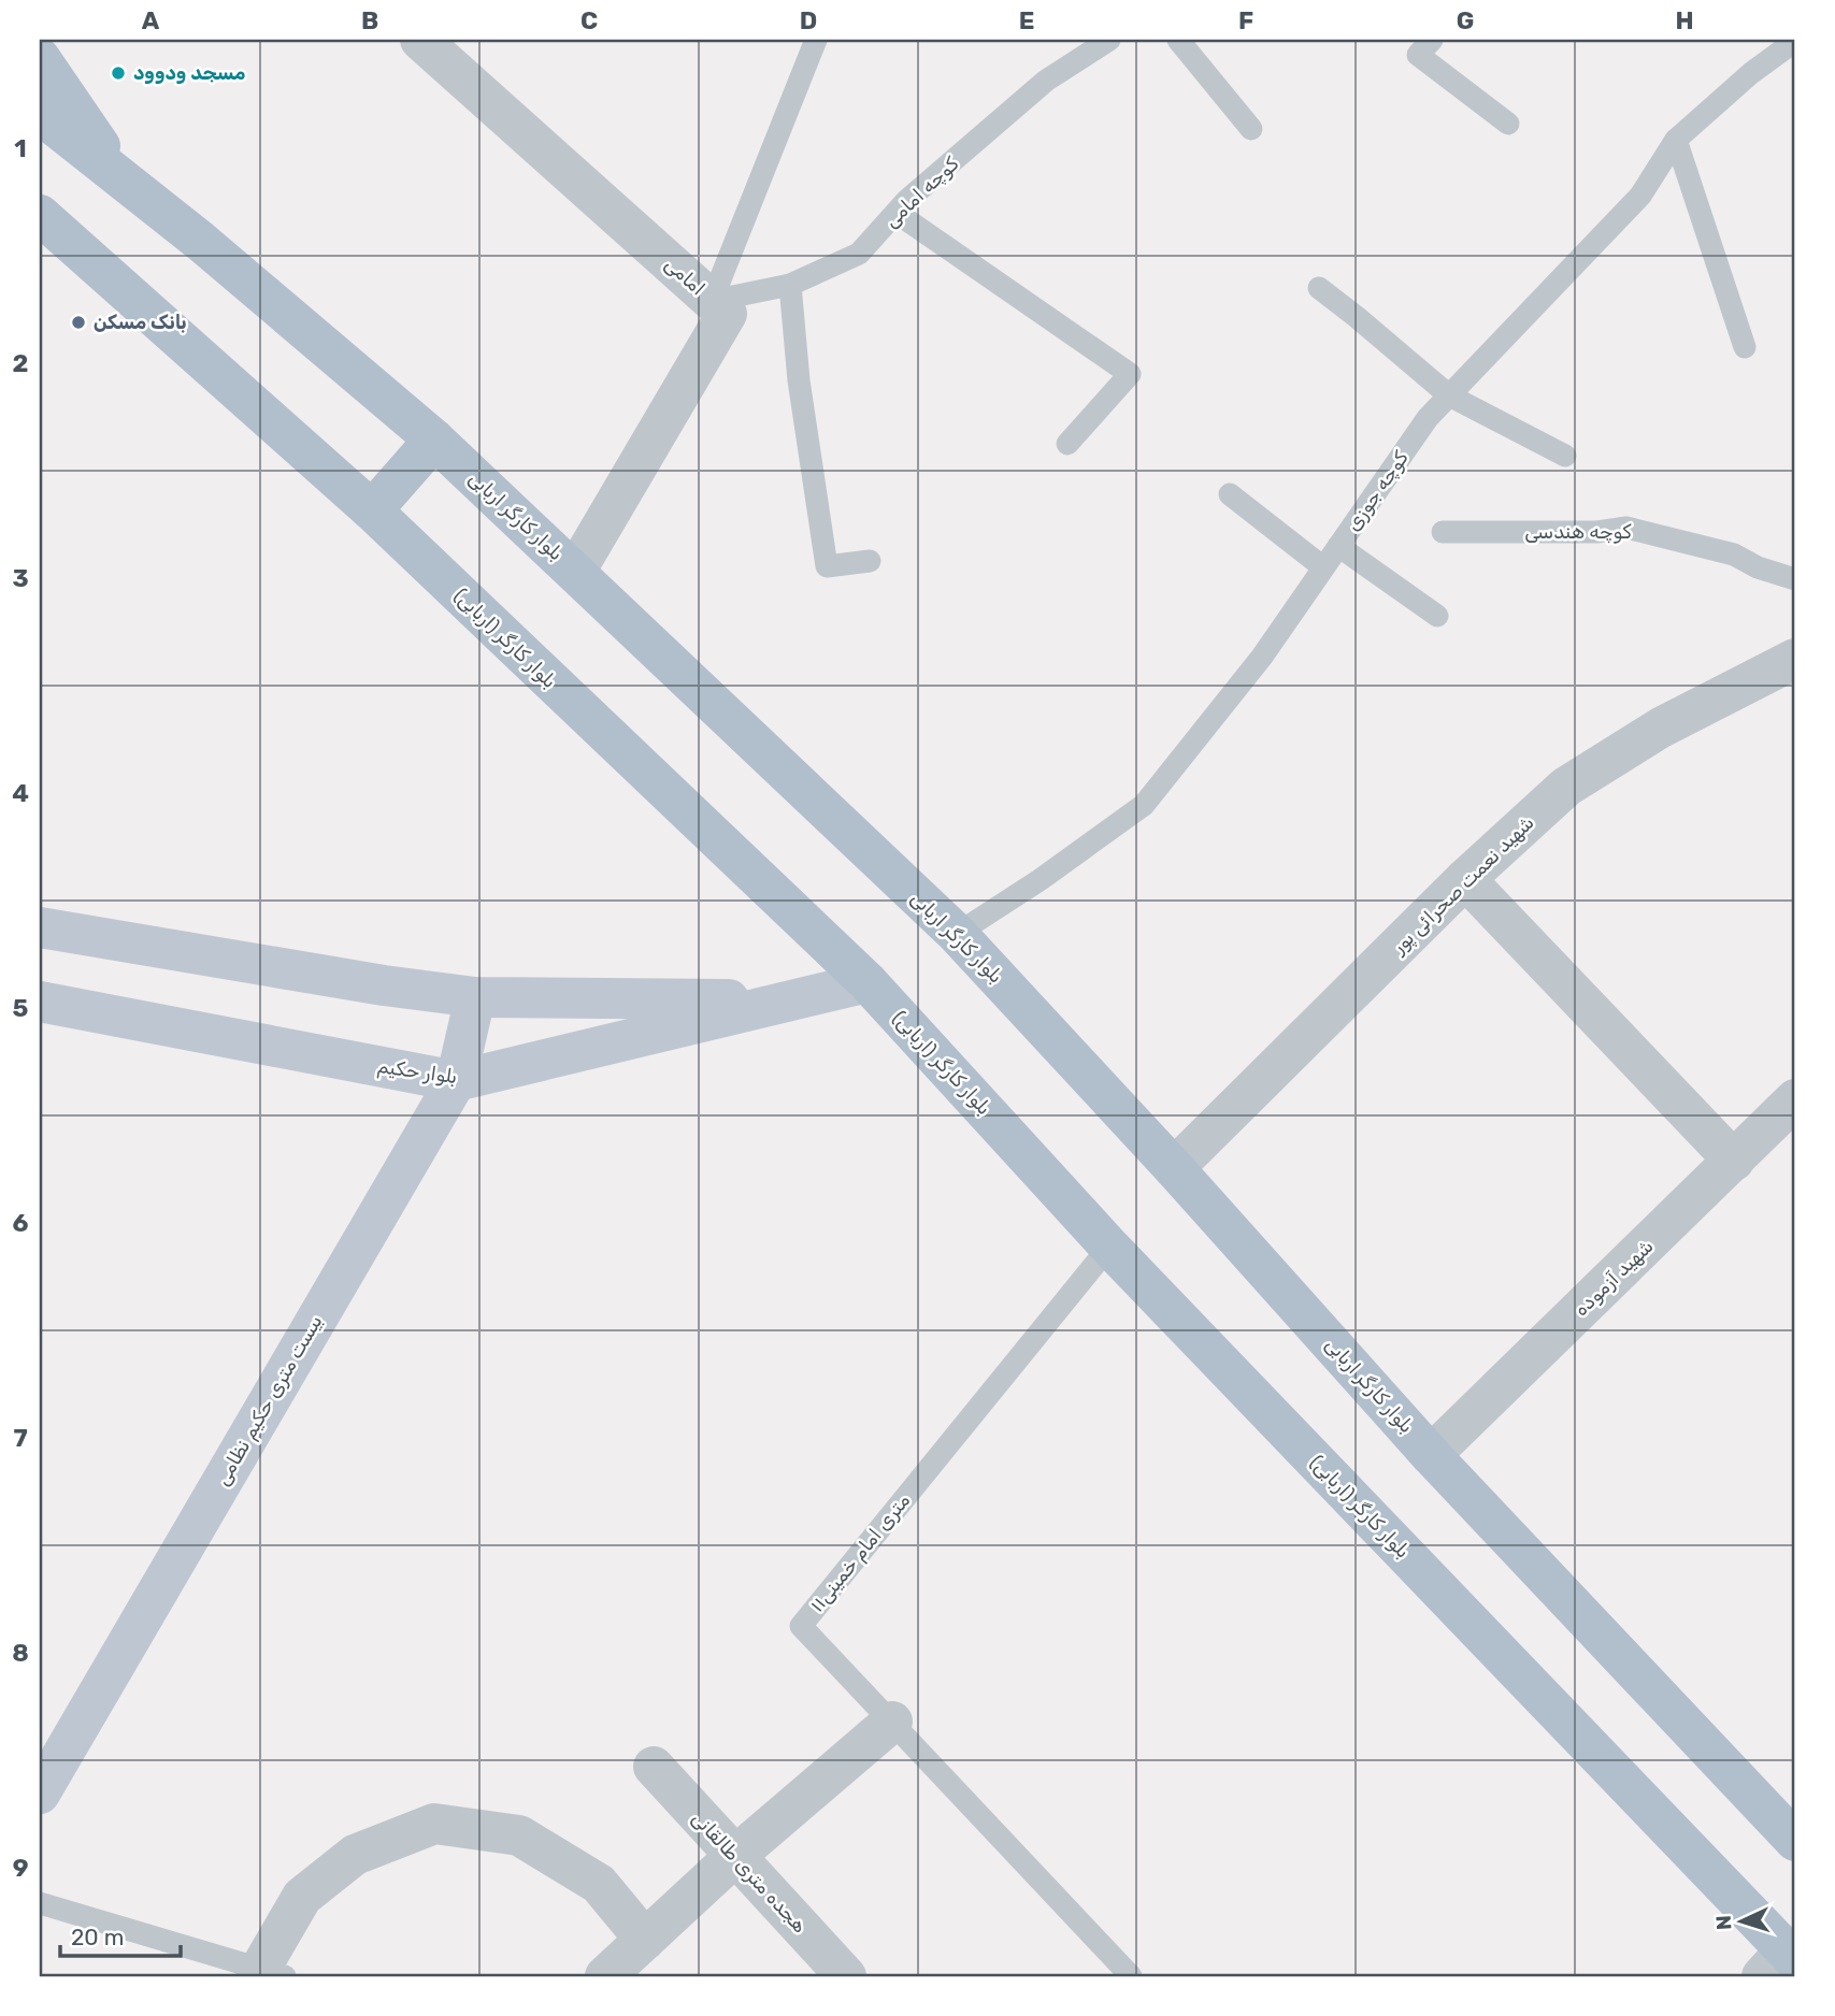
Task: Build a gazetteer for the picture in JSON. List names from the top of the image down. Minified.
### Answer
{"streets":{"main road":["بلوار کارگر اربابی","بلوار کارگر (اربابی)"],"street":["امامی","شهید نعمت صحرائی پور","بلوار حکیم","شهید آزموده","بیست متری حکیم نظامی","هجده متری طالقانی"],"lane":["کوچه امامی","کوچه جوزی","کوچه هندسی","۱۱متری امام خمینی"]},"crossings":[["کوچه امامی","امامی"],["امامی","بلوار کارگر اربابی"],["کوچه جوزی","بلوار کارگر اربابی"],["بلوار کارگر اربابی","شهید نعمت صحرائی پور"],["بلوار کارگر اربابی","شهید آزموده"],["بلوار کارگر (اربابی)","بلوار حکیم"],["بلوار کارگر (اربابی)","۱۱متری امام خمینی"],["بلوار حکیم","بیست متری حکیم نظامی"]],"places":["مسجد ودوود","بانک مسکن"],"scale_bar":"20 m","north":"left","grid":{"columns":["A","B","C","D","E","F","G","H"],"rows":["1","2","3","4","5","6","7","8","9"]}}
